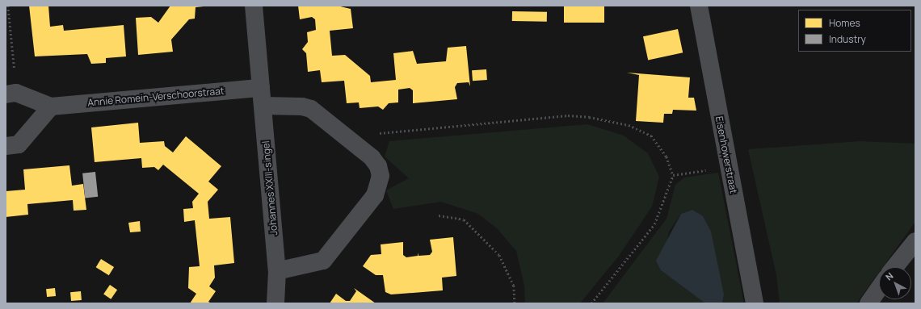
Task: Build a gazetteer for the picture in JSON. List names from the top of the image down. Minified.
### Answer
{"streets":{"street":["Annie Romein-Verschoorstraat","Eisenhowerstraat","Johannes XXIII-singel"]},"crossings":[["Annie Romein-Verschoorstraat","Johannes XXIII-singel"]],"legend":["Homes","Industry"],"north":"top left"}
